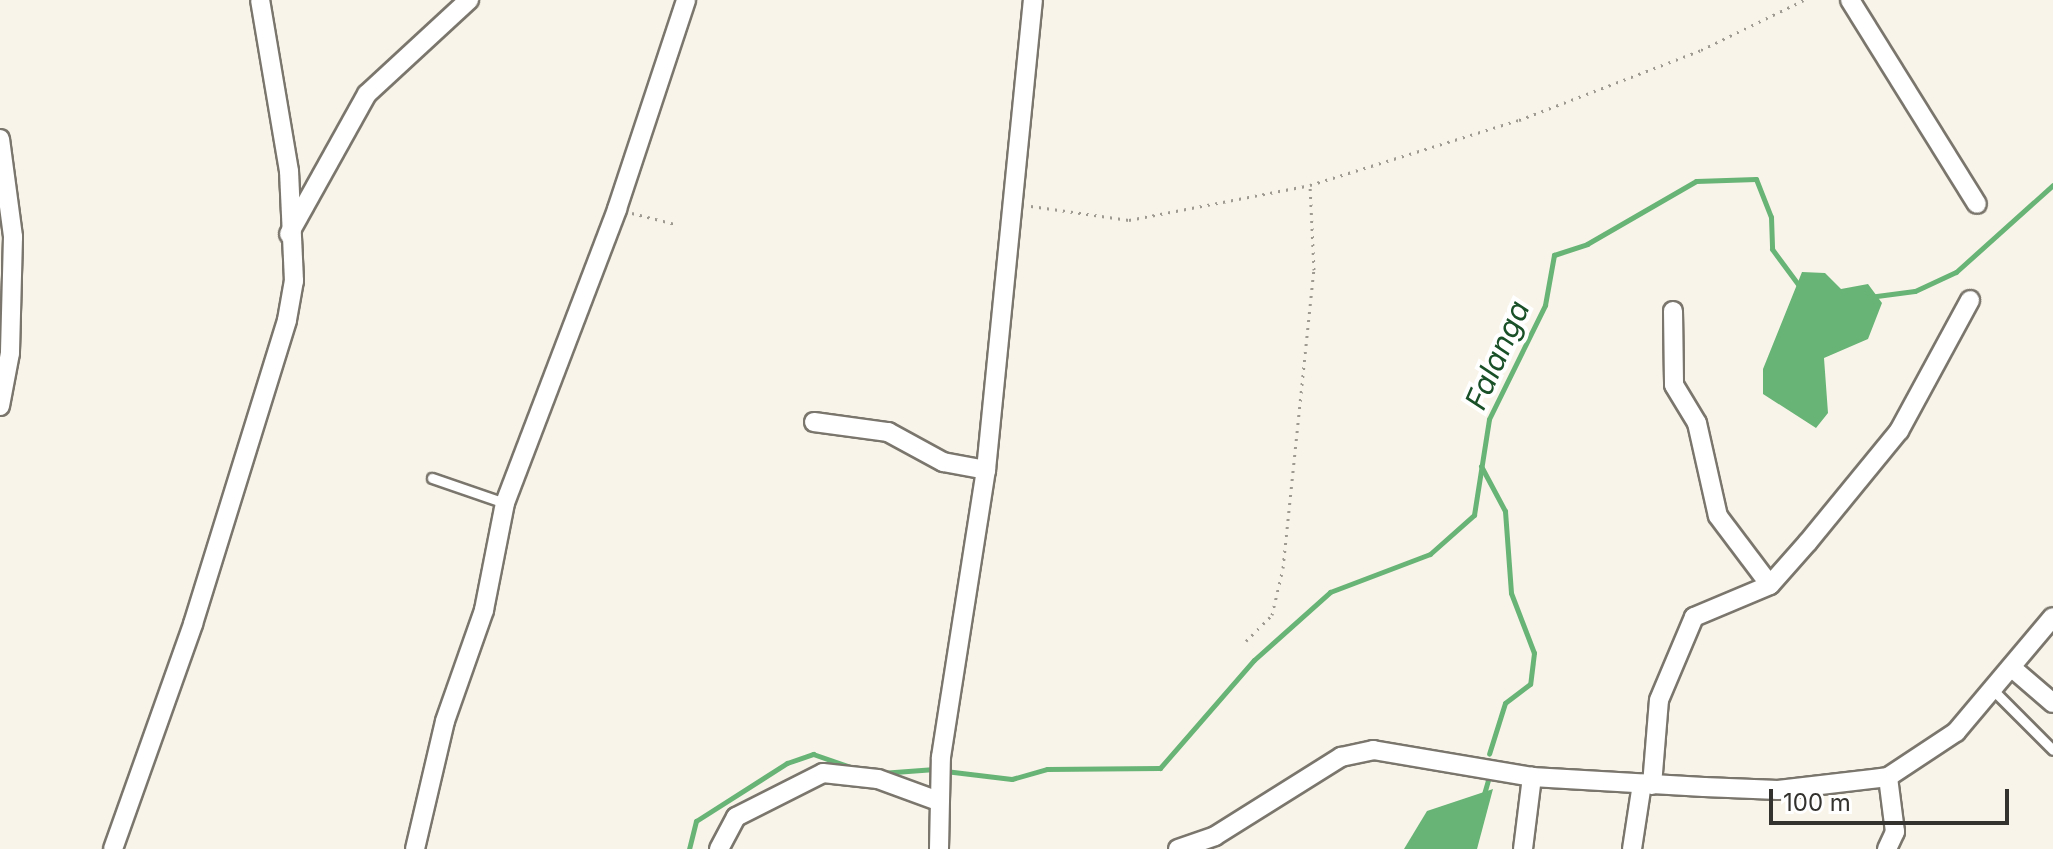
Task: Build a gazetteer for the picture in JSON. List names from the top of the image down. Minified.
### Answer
{"water":["Falanga"],"scale_bar":"100 m"}
